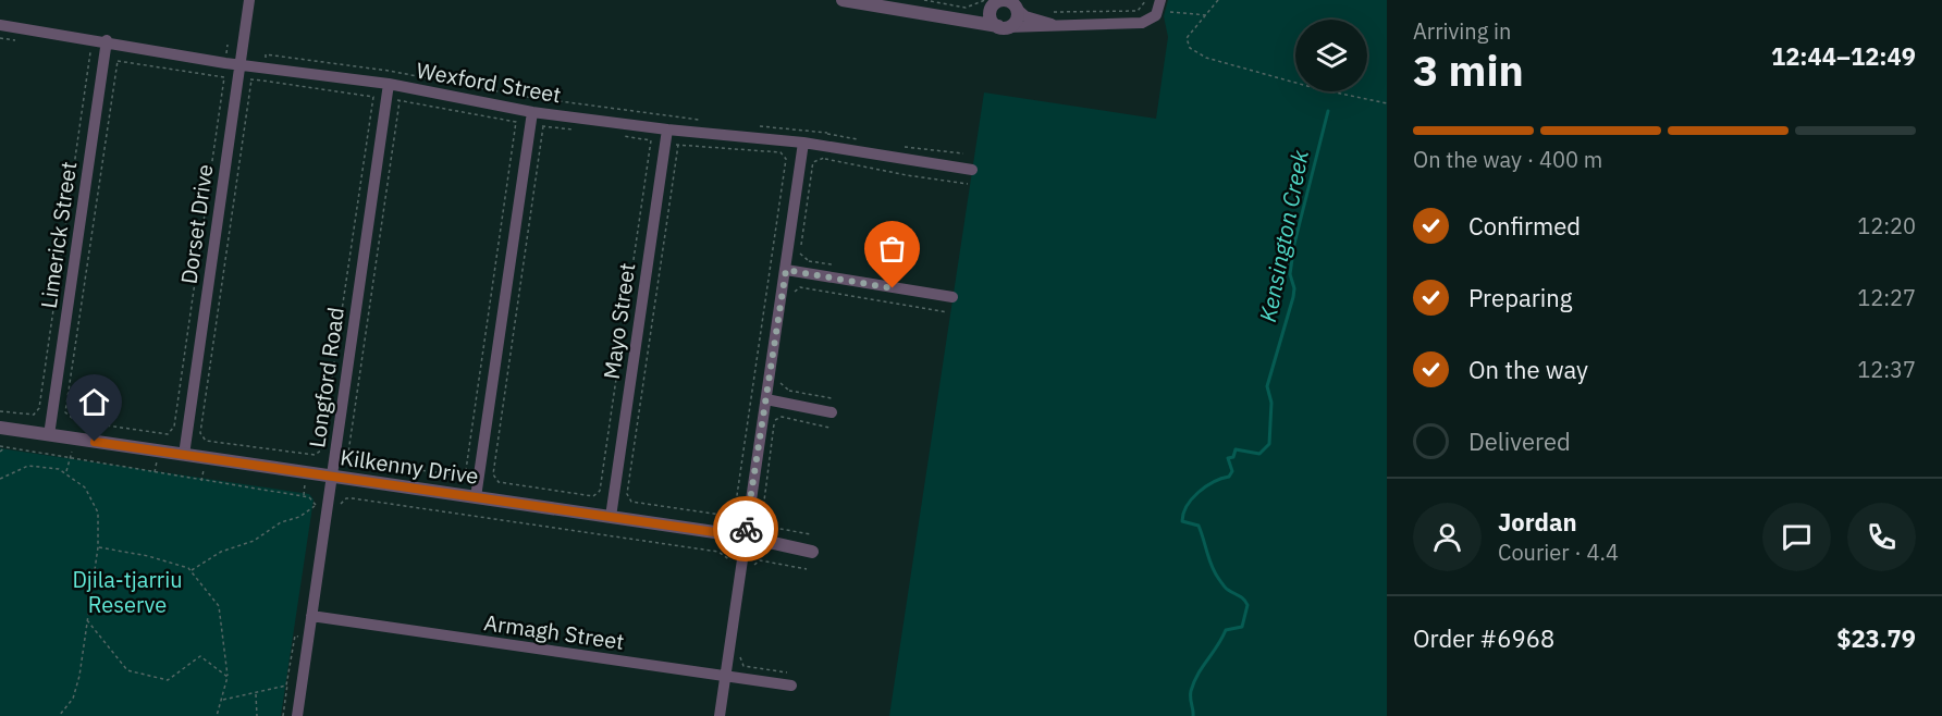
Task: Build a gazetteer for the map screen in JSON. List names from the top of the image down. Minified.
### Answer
{"streets":{"street":["Wexford Street","Dorset Drive","Limerick Street","Mayo Street","Longford Road","Kilkenny Drive","Armagh Street"]},"crossings":[["Wexford Street","Dorset Drive"],["Wexford Street","Limerick Street"],["Wexford Street","Mayo Street"],["Wexford Street","Longford Road"],["Dorset Drive","Kilkenny Drive"],["Limerick Street","Kilkenny Drive"],["Mayo Street","Kilkenny Drive"],["Longford Road","Kilkenny Drive"],["Longford Road","Armagh Street"]],"water":["Kensington Creek"],"parks":["Djila-tjarriu Reserve"],"page":{"heading":["3 min","Arriving in","12:44–12:49"],"panel":["Jordan","Courier · 4.4","Order #6968","$23.79"],"bar":"On the way · 400 m","list":[["Confirmed","12:20"],["Preparing","12:27"],["On the way","12:37"],"Delivered"]}}
